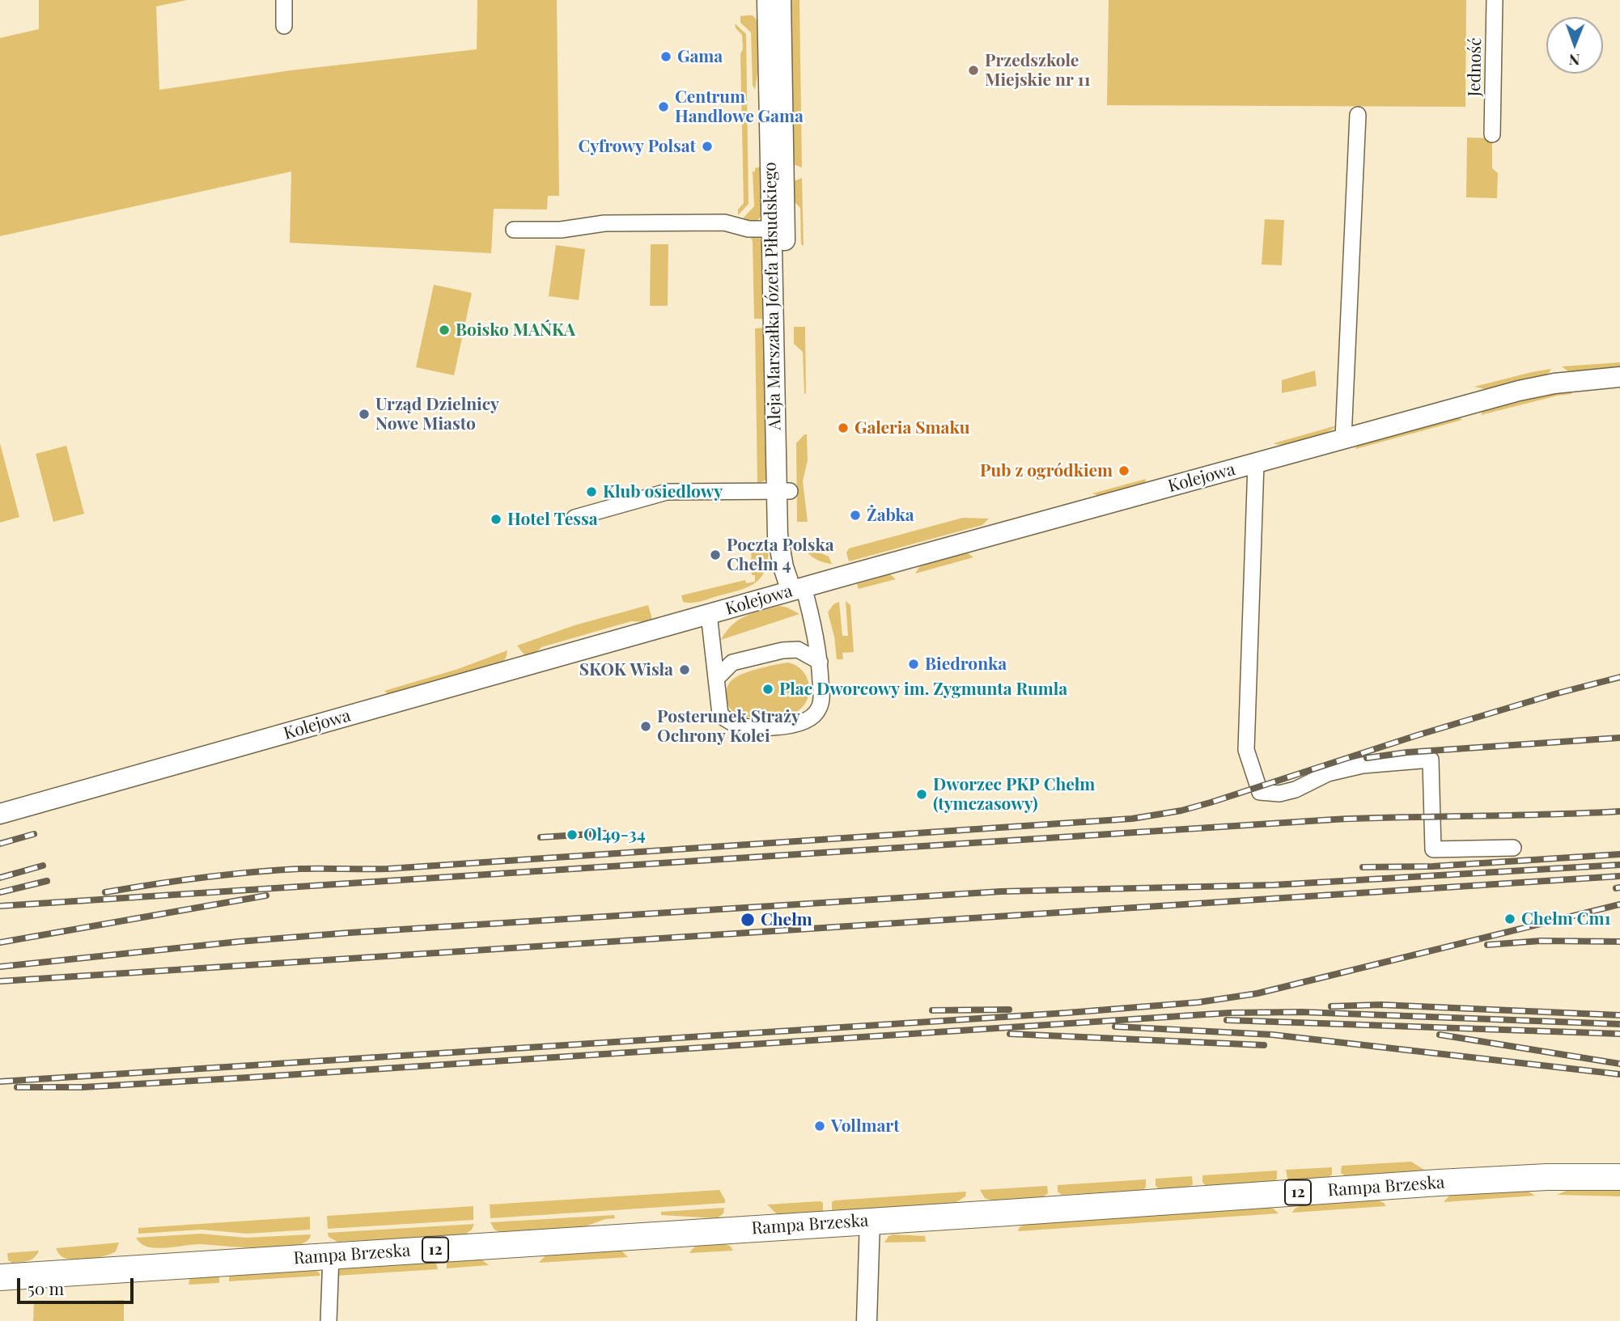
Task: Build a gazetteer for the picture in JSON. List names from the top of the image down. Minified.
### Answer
{"streets":{"highway":["Rampa Brzeska","12"],"street":["Jedność","Aleja Marszałka Józefa Piłsudskiego","Kolejowa"]},"crossings":[["Aleja Marszałka Józefa Piłsudskiego","Kolejowa"]],"places":["Gama","Przedszkole Miejskie nr 11","Centrum Handlowe Gama","Cyfrowy Polsat","Boisko MAŃKA","Urząd Dzielnicy Nowe Miasto","Galeria Smaku","Pub z ogródkiem","Klub osiedlowy","Żabka","Hotel Tessa","Poczta Polska Chełm 4","Biedronka","SKOK Wisła","Plac Dworcowy im. Zygmunta Rumla","Posterunek Straży Ochrony Kolei","Dworzec PKP Chełm (tymczasowy)","Ol49-34","Chełm Cm1","Chełm","Vollmart"],"scale_bar":"50 m","north":"bottom"}
